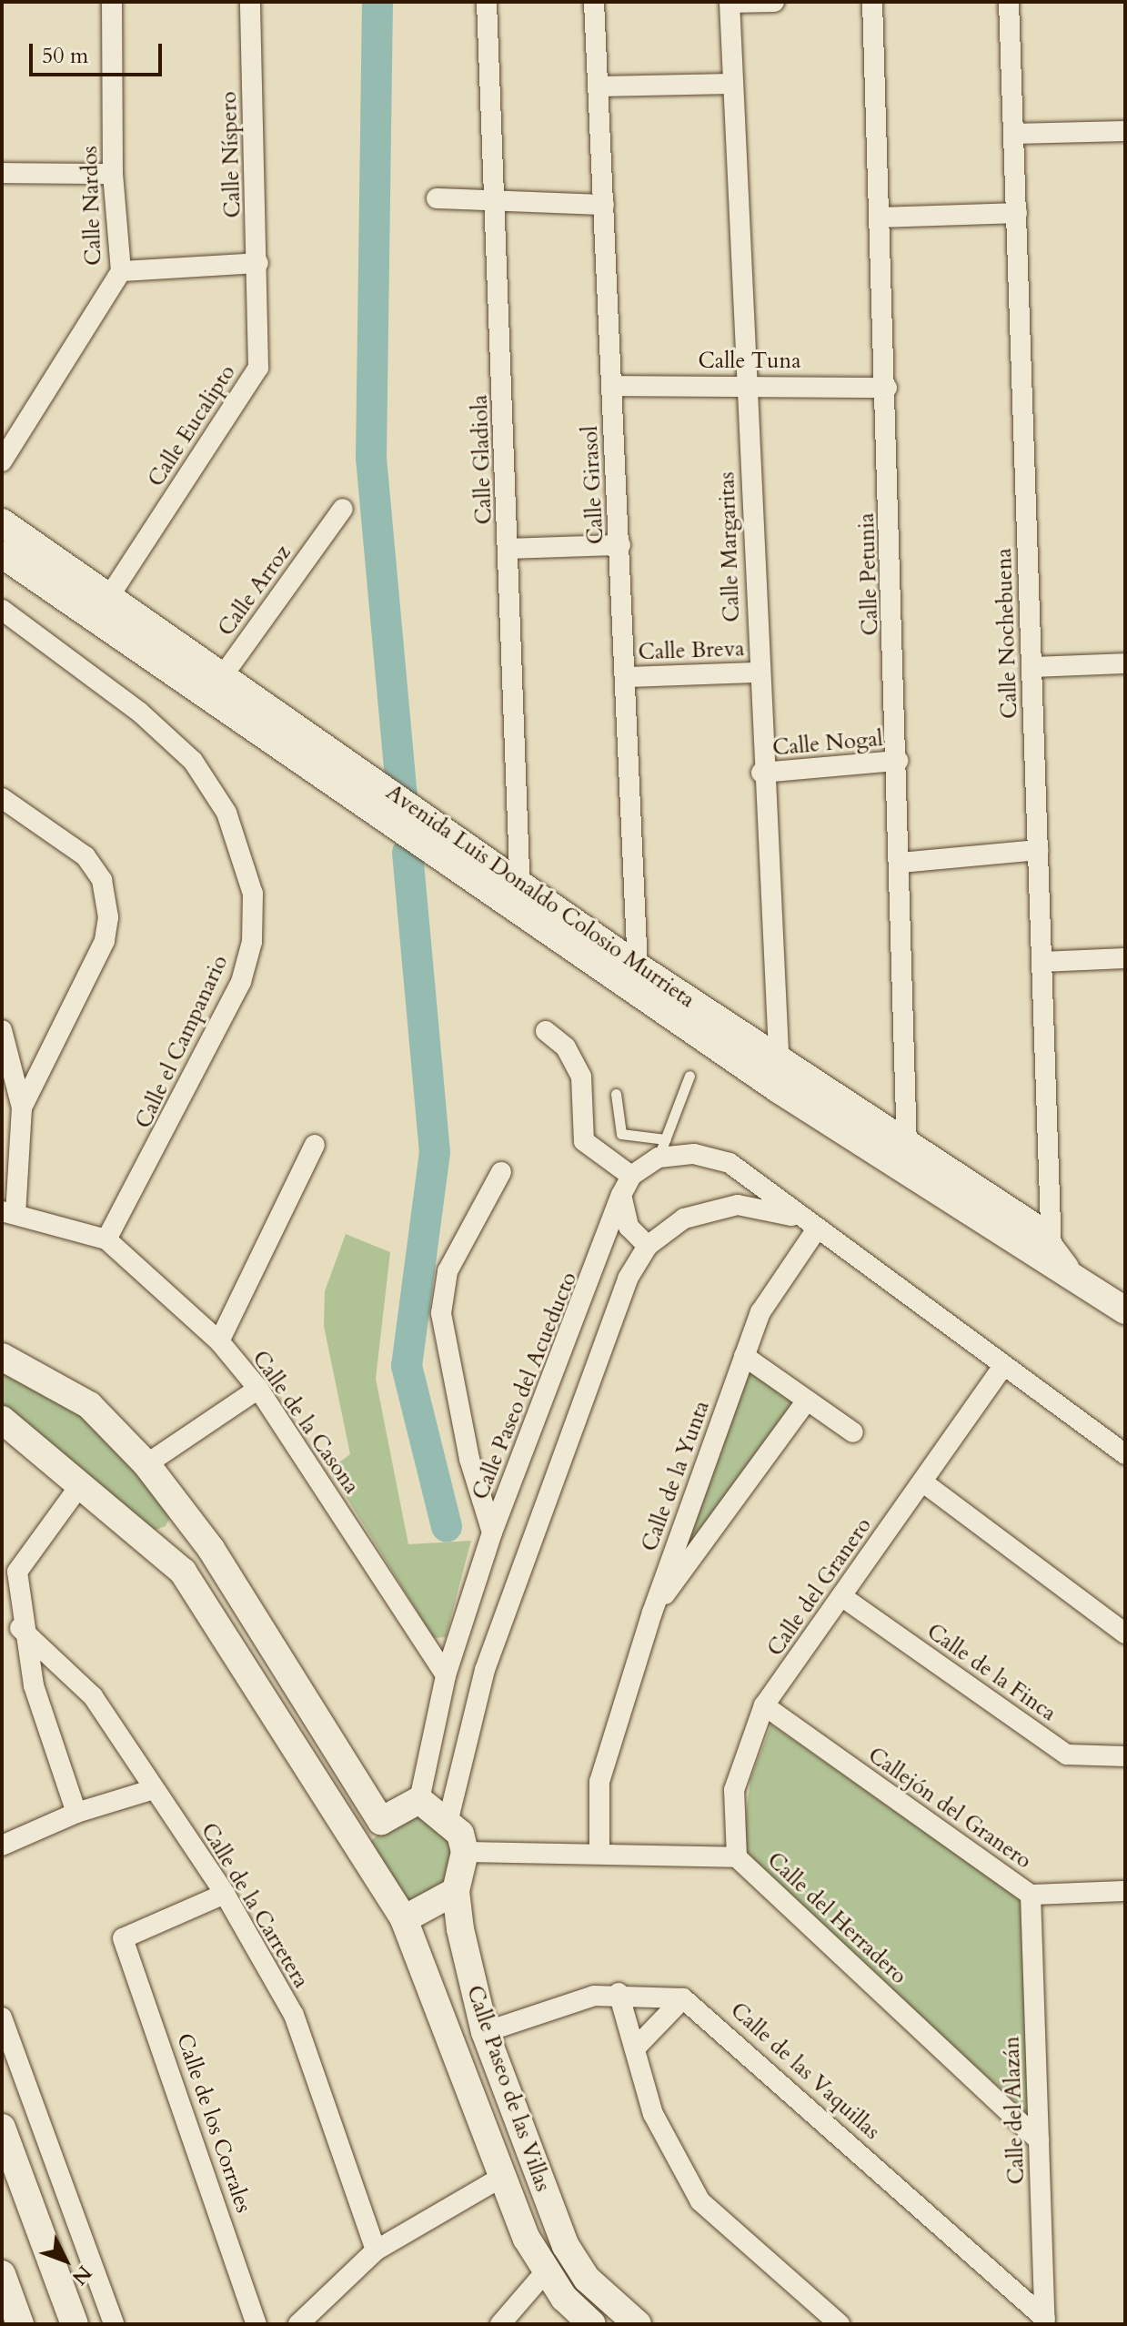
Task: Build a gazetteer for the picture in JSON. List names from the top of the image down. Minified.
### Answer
{"streets":{"street":["Calle Níspero","Calle Nardos","Calle Tuna","Calle Eucalipto","Calle Gladiola","Calle Girasol","Calle Margaritas","Calle Petunia","Calle Arroz","Calle Nochebuena","Calle Breva","Calle Nogal","Avenida Luis Donaldo Colosio Murrieta","Calle el Campanario","Calle Paseo del Acueducto","Calle de la Casona","Calle de la Yunta","Calle del Granero","Calle de la Finca","Callejón del Granero","Calle de la Carretera","Calle del Herradero","Calle de las Vaquillas","Calle Paseo de las Villas","Calle del Alazán","Calle de los Corrales"]},"crossings":[["Calle Níspero","Calle Eucalipto"],["Calle Tuna","Calle Girasol"],["Calle Tuna","Calle Margaritas"],["Calle Tuna","Calle Petunia"],["Calle Eucalipto","Avenida Luis Donaldo Colosio Murrieta"],["Calle Gladiola","Avenida Luis Donaldo Colosio Murrieta"],["Calle Girasol","Calle Breva"],["Calle Girasol","Avenida Luis Donaldo Colosio Murrieta"],["Calle Margaritas","Calle Breva"],["Calle Margaritas","Calle Nogal"],["Calle Margaritas","Avenida Luis Donaldo Colosio Murrieta"],["Calle Petunia","Calle Nogal"],["Calle Petunia","Avenida Luis Donaldo Colosio Murrieta"],["Calle Arroz","Avenida Luis Donaldo Colosio Murrieta"],["Calle Nochebuena","Avenida Luis Donaldo Colosio Murrieta"],["Calle el Campanario","Calle de la Casona"],["Calle Paseo del Acueducto","Calle de la Casona"],["Calle Paseo del Acueducto","Calle de la Yunta"],["Calle Paseo del Acueducto","Calle del Granero"],["Calle de la Yunta","Calle del Herradero"],["Calle del Granero","Calle de la Finca"],["Calle del Granero","Callejón del Granero"],["Calle del Granero","Calle del Herradero"],["Callejón del Granero","Calle del Alazán"],["Calle de la Carretera","Calle de los Corrales"],["Calle del Herradero","Calle Paseo de las Villas"],["Calle del Herradero","Calle del Alazán"],["Calle de las Vaquillas","Calle del Alazán"]],"scale_bar":"50 m","north":"bottom right"}
